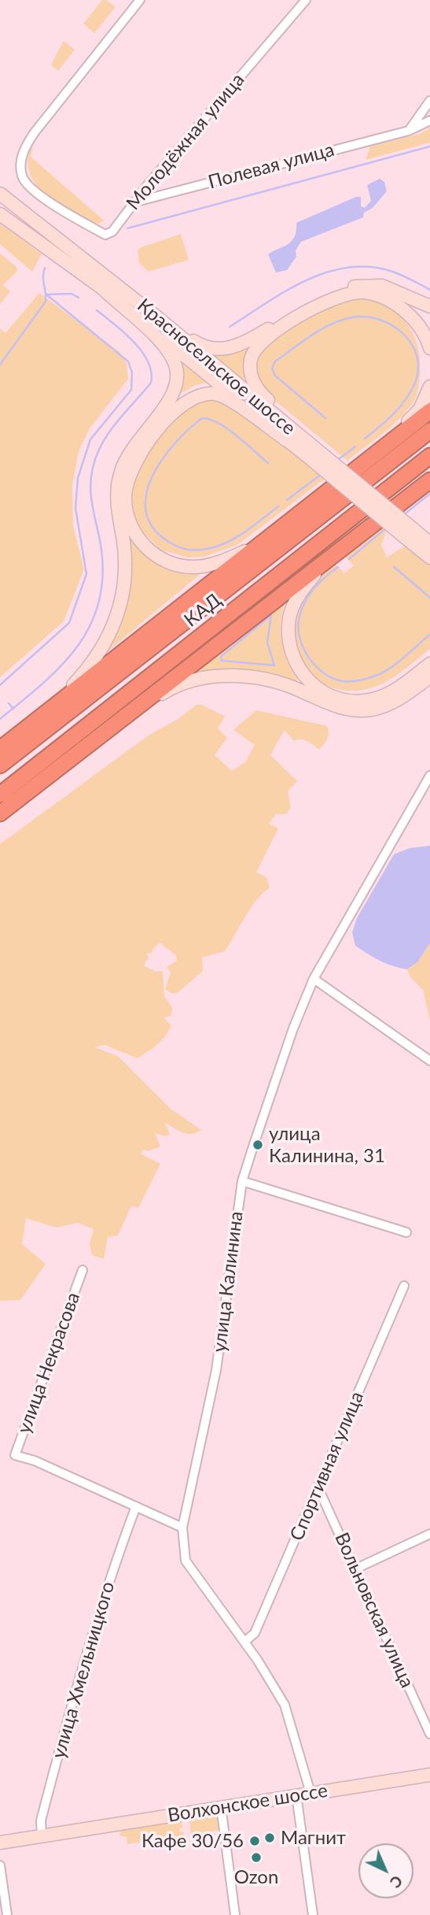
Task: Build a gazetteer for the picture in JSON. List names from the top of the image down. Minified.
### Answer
{"streets":{"highway":["КАД"],"main road":["Красносельское шоссе","Волхонское шоссе"],"street":["Молодёжная улица","Полевая улица","улица Калинина","улица Некрасова","Спортивная улица","Вольновская улица","улица Хмельницкого"]},"crossings":[["Молодёжная улица","Полевая улица"],["улица Калинина","Спортивная улица"],["улица Калинина","Волхонское шоссе"],["улица Некрасова","улица Хмельницкого"],["Спортивная улица","Вольновская улица"],["улица Хмельницкого","Волхонское шоссе"]],"places":["улица Калинина, 31","Магнит","Кафе 30/56","Ozon"],"north":"bottom right"}
